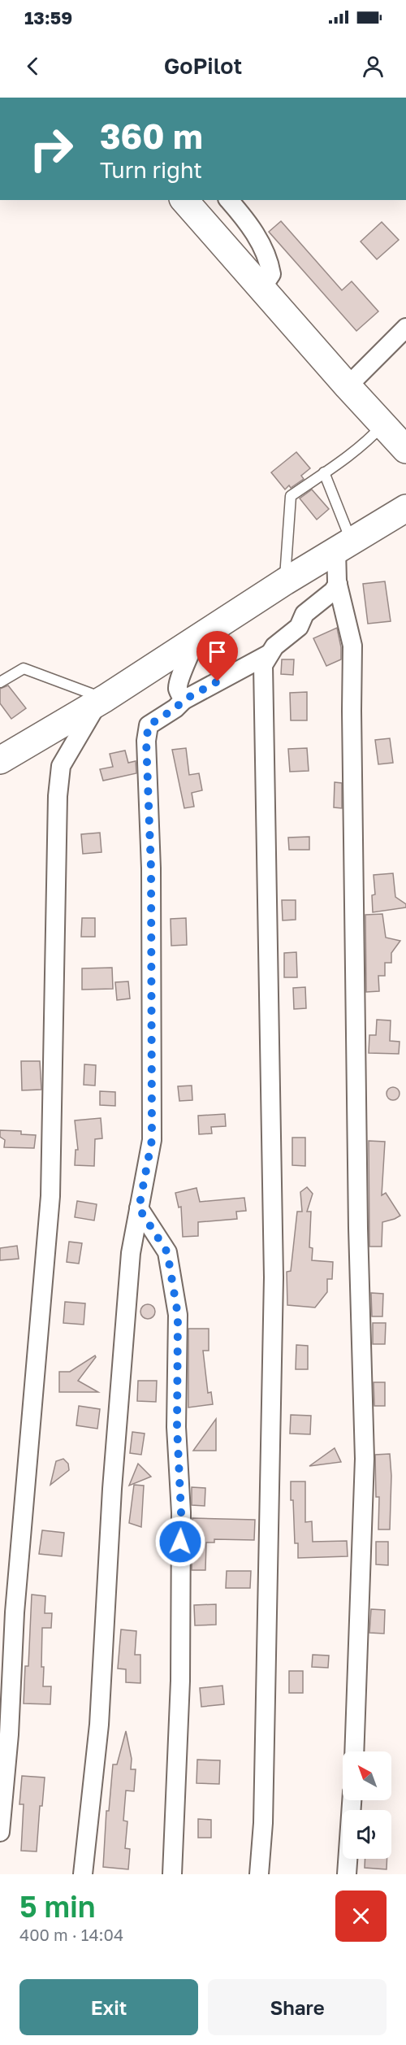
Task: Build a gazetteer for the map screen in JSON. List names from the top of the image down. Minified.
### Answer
{"north":"top left","page":{"status":"13:59","header":"GoPilot","turn":["360 m","Turn right"],"heading":["5 min","400 m · 14:04"],"buttons":["Exit","Share"]}}
